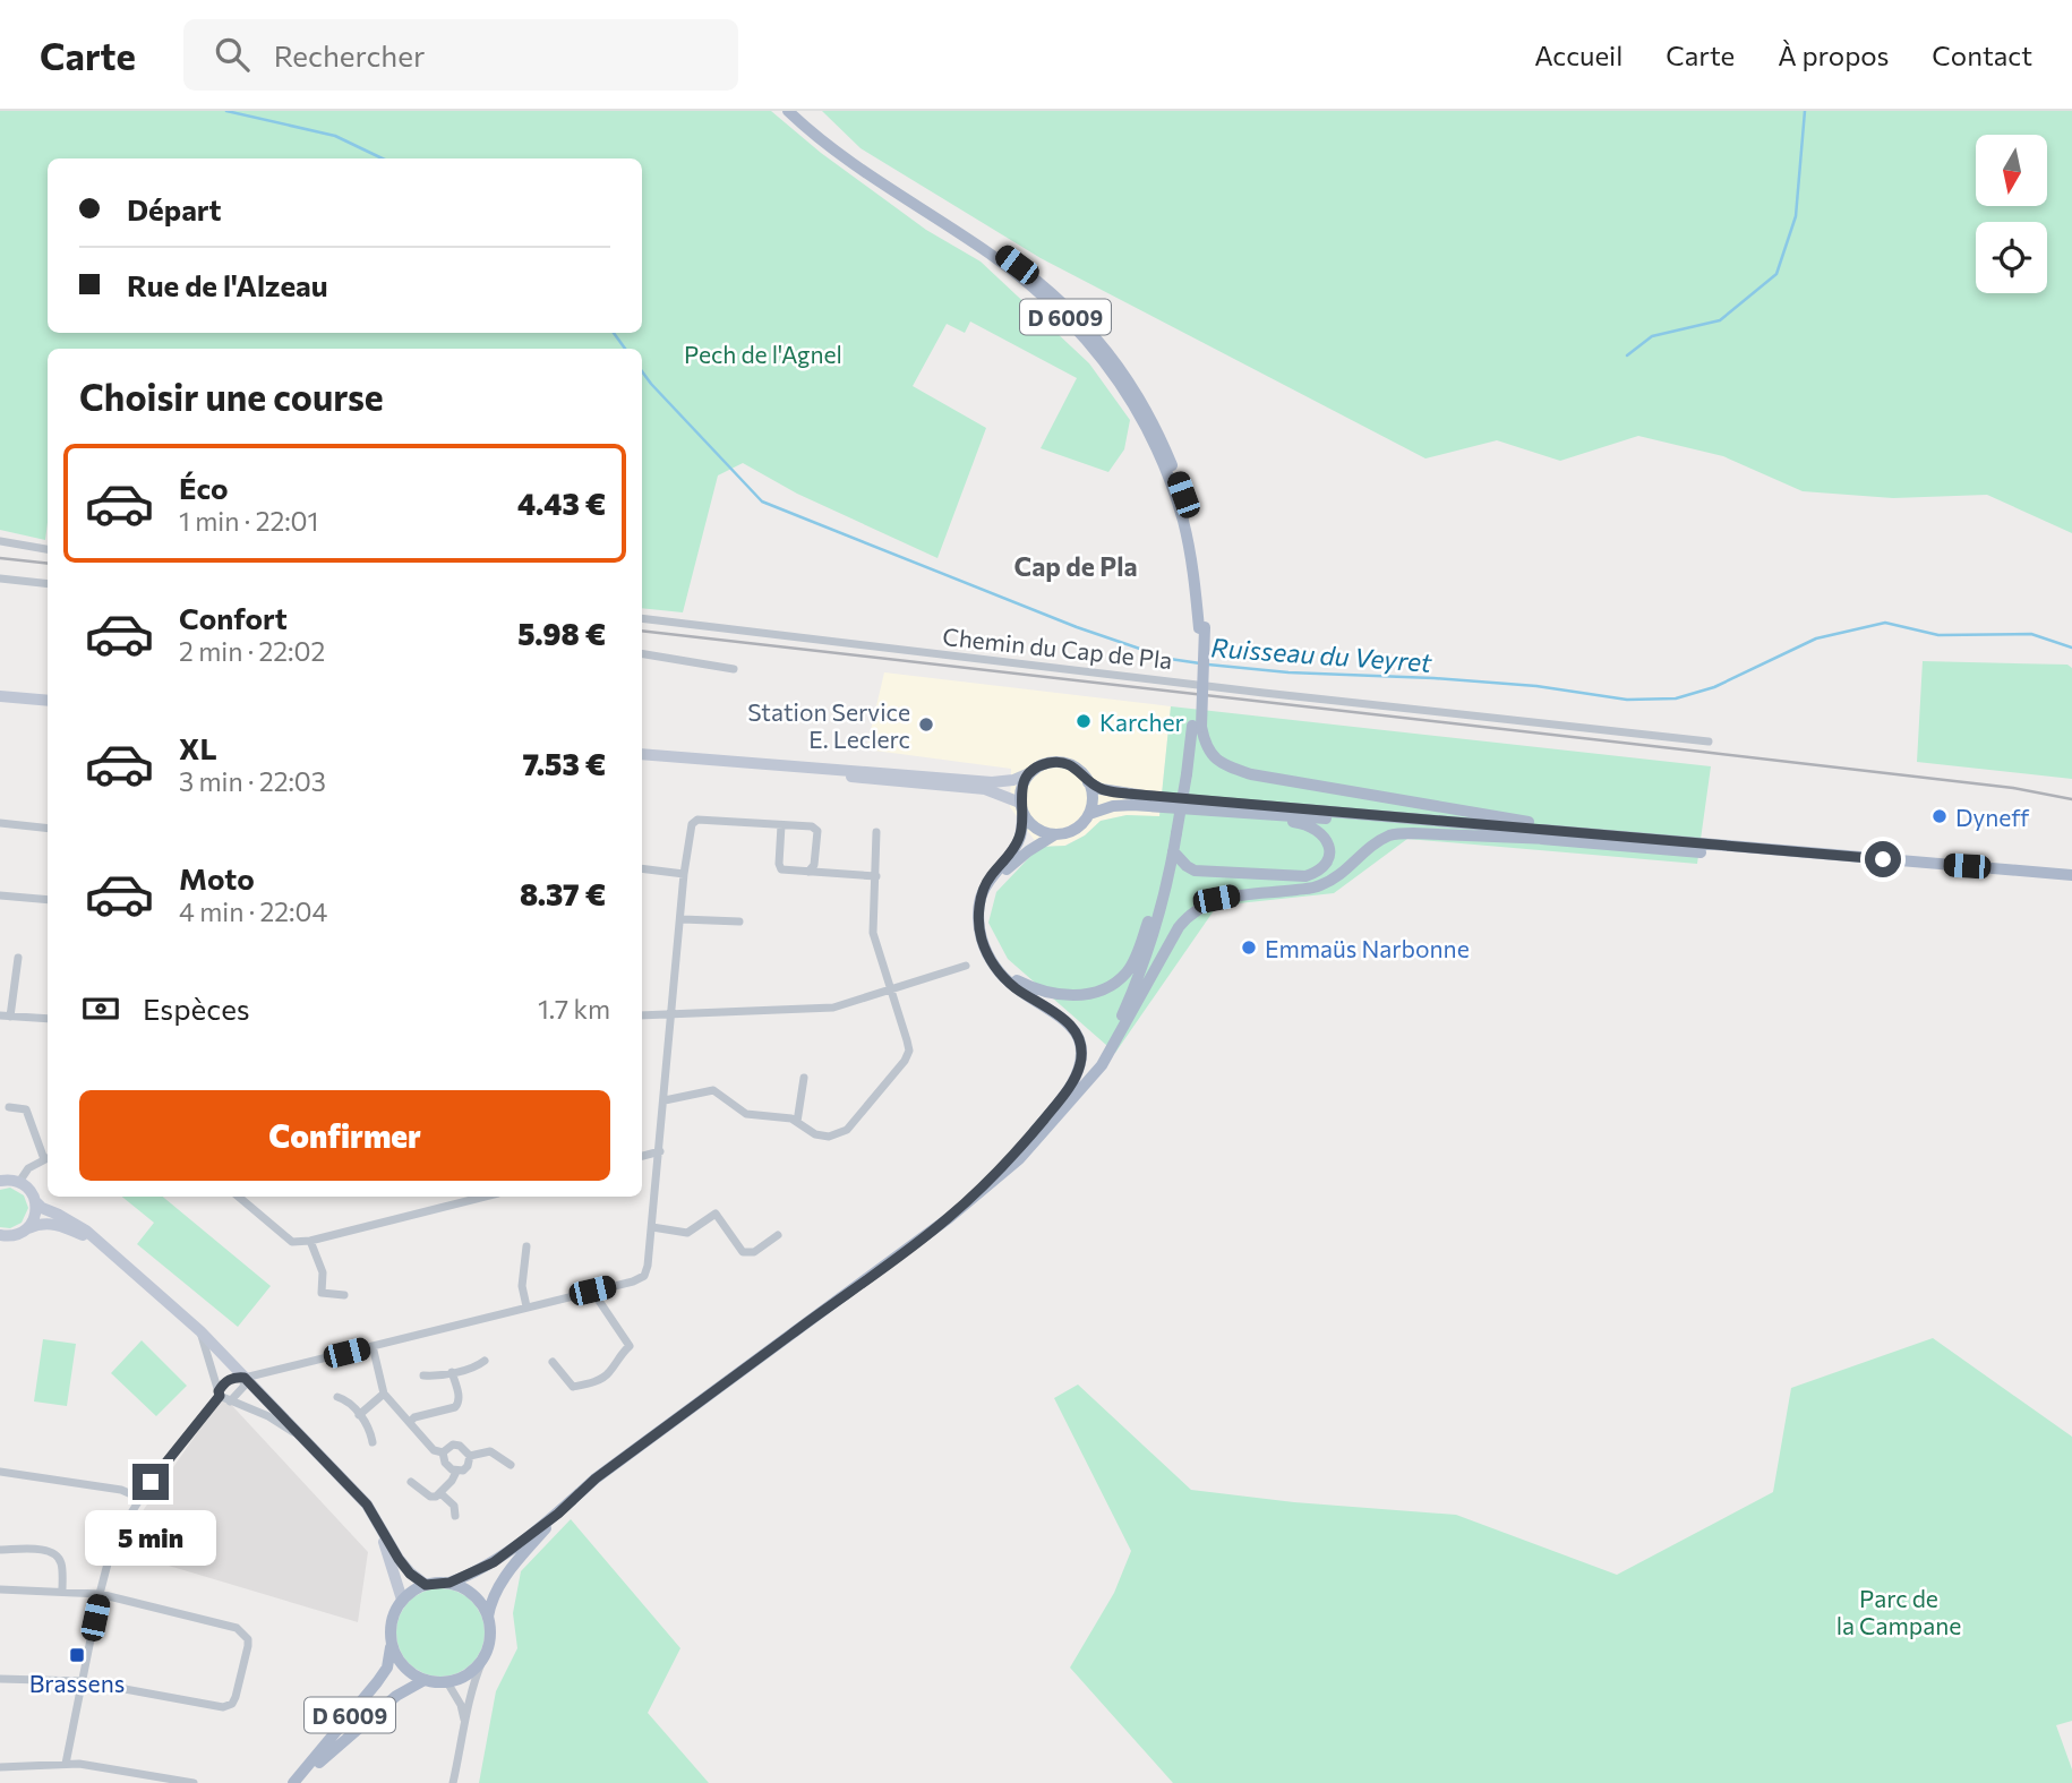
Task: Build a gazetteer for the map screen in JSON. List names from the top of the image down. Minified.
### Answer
{"streets":{"main road":["D 6009"],"street":["Chemin du Cap de Pla"]},"districts":["Cap de Pla"],"water":["Ruisseau du Veyret"],"parks":["Pech de l'Agnel","Parc de la Campane"],"places":{"other":["Karcher","Station Service E. Leclerc","Dyneff","Emmaüs Narbonne"],"transit":["Brassens"]},"north":"bottom","page":{"header":"Carte","search":"Rechercher","nav":["Accueil","Carte","À propos","Contact"],"banner":["Départ","Rue de l'Alzeau"],"heading":"Choisir une course","list":[{"name":"Éco","note":"1 min · 22:01","value":"4.43 €"},{"name":"Confort","note":"2 min · 22:02","value":"5.98 €"},{"name":"XL","note":"3 min · 22:03","value":"7.53 €"},{"name":"Moto","note":"4 min · 22:04","value":"8.37 €"}],"pay":["Espèces","1.7 km"],"buttons":"Confirmer","bubble":"5 min"}}
